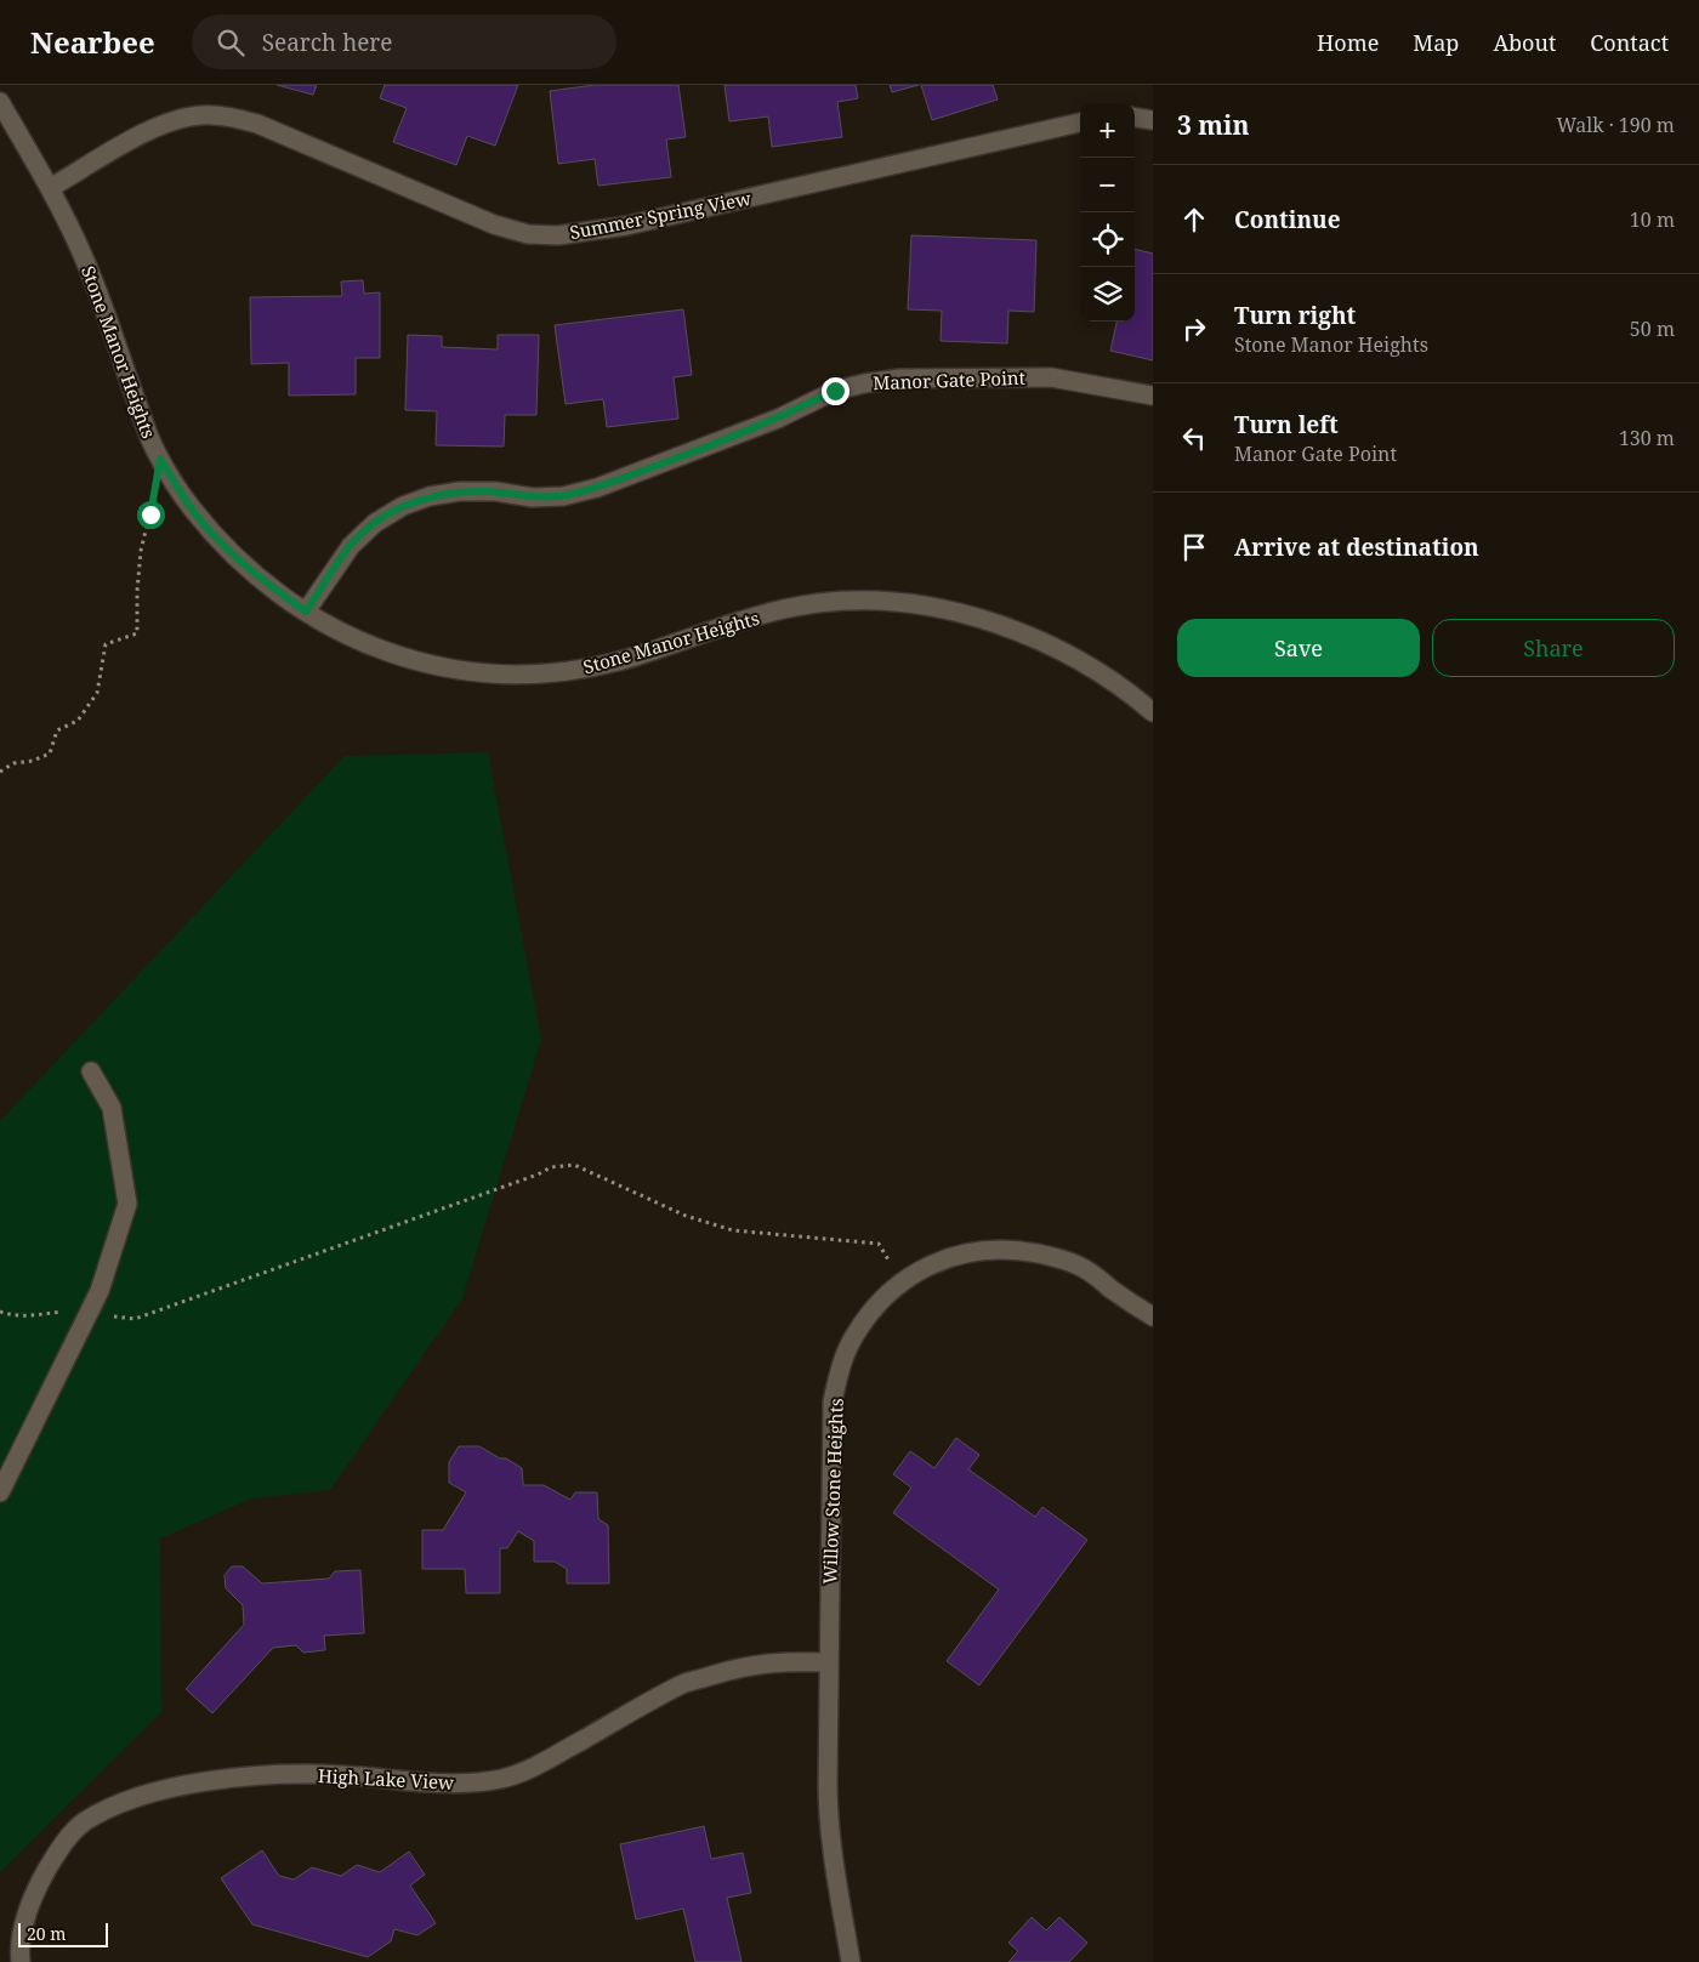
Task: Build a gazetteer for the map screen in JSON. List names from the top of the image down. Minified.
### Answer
{"streets":{"street":["Summer Spring View","Stone Manor Heights","Manor Gate Point","Willow Stone Heights","High Lake View"]},"crossings":[["Summer Spring View","Stone Manor Heights"],["Stone Manor Heights","Manor Gate Point"],["Willow Stone Heights","High Lake View"]],"scale_bar":"20 m","page":{"header":"Nearbee","search":"Search here","nav":["Home","Map","About","Contact"],"heading":["3 min","Walk · 190 m"],"map_buttons":["+","−"],"list":[["Continue","10 m"],["Turn right","Stone Manor Heights","50 m"],["Turn left","Manor Gate Point","130 m"],"Arrive at destination"],"buttons":["Save","Share"],"scale":"20 m"}}
